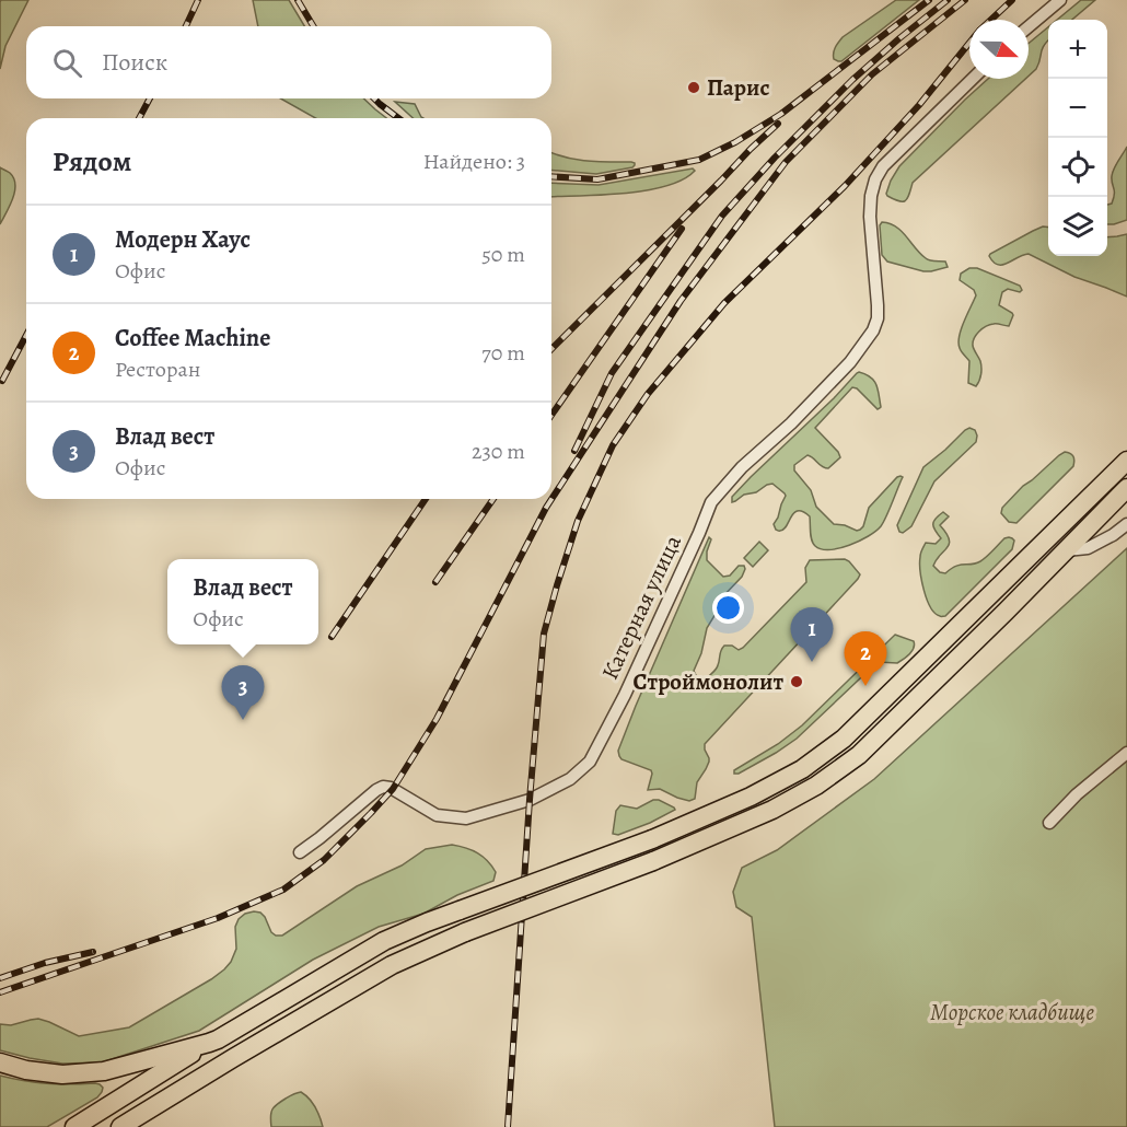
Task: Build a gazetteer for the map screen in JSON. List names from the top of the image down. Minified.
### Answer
{"streets":{"street":["Катерная улица"]},"parks":["Морское кладбище"],"places":["Парис","Строймонолит"],"north":"right","page":{"map_buttons":["+","−"],"search":"Поиск","heading":["Рядом","Найдено: 3"],"list":[{"mark":"1","name":"Модерн Хаус","note":"Офис","value":"50 m"},{"mark":"2","name":"Coffee Machine","note":"Ресторан","value":"70 m"},{"mark":"3","name":"Влад вест","note":"Офис","value":"230 m"}],"popup":["Влад вест","Офис"],"pins":["1","2","3"]}}
